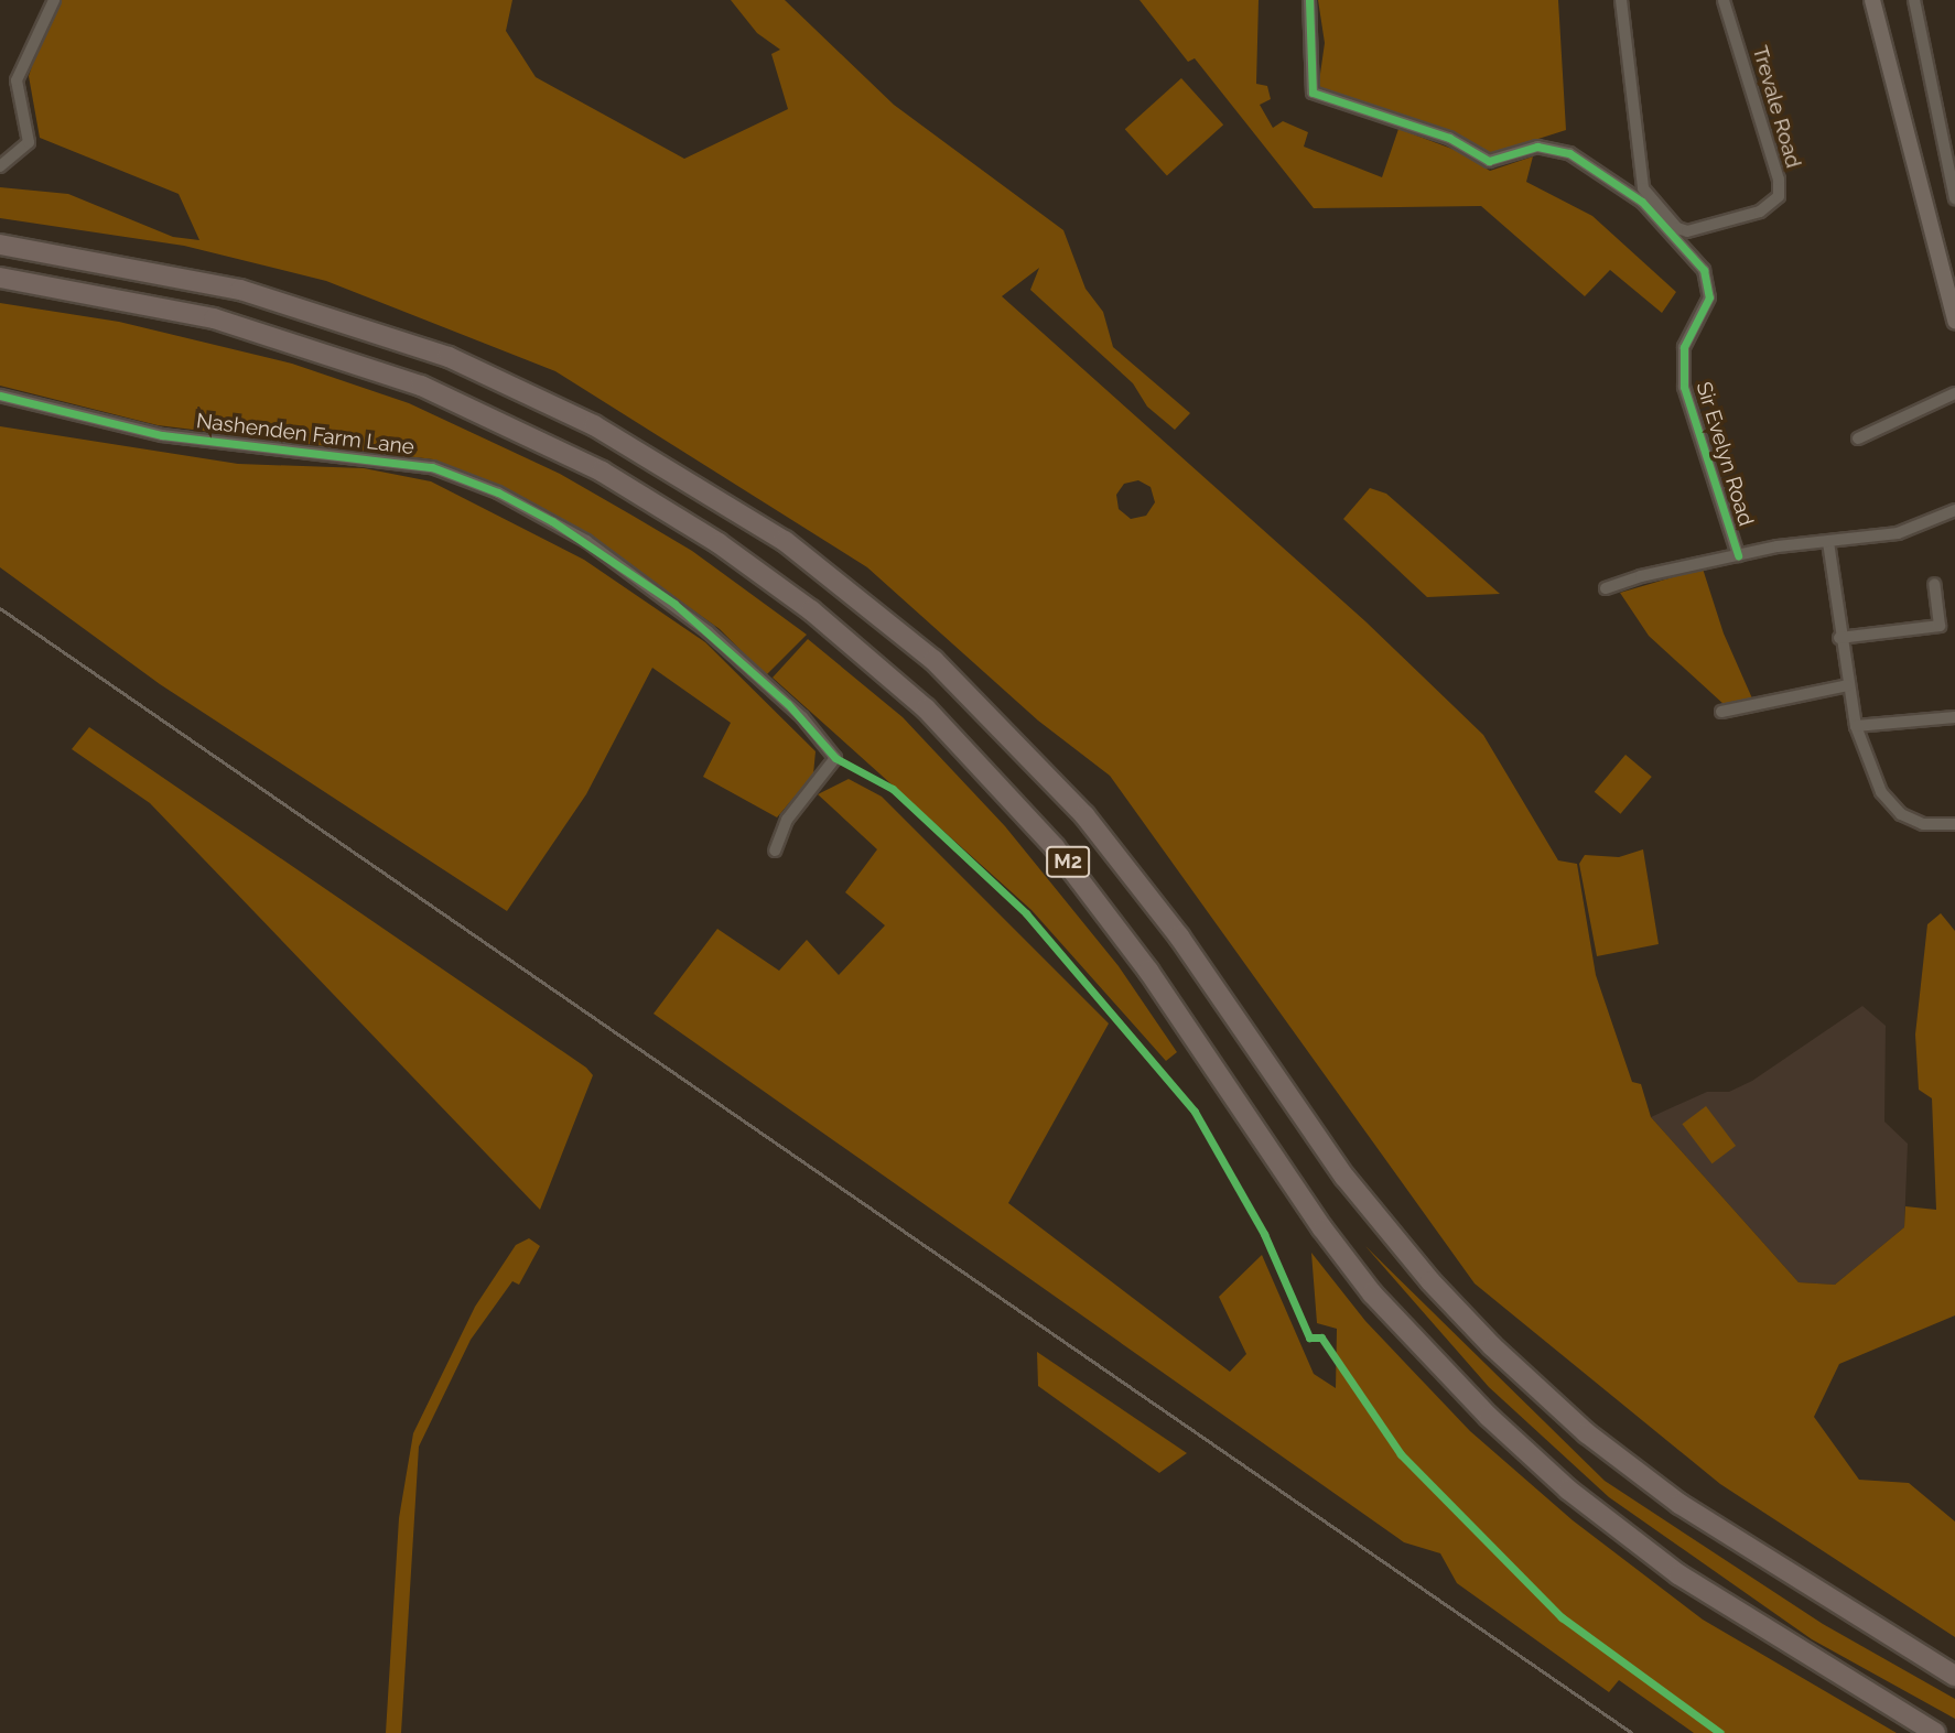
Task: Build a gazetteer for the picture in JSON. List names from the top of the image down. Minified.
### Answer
{"streets":{"highway":["M2"],"street":["Trevale Road","Nashenden Farm Lane","Sir Evelyn Road"]}}
